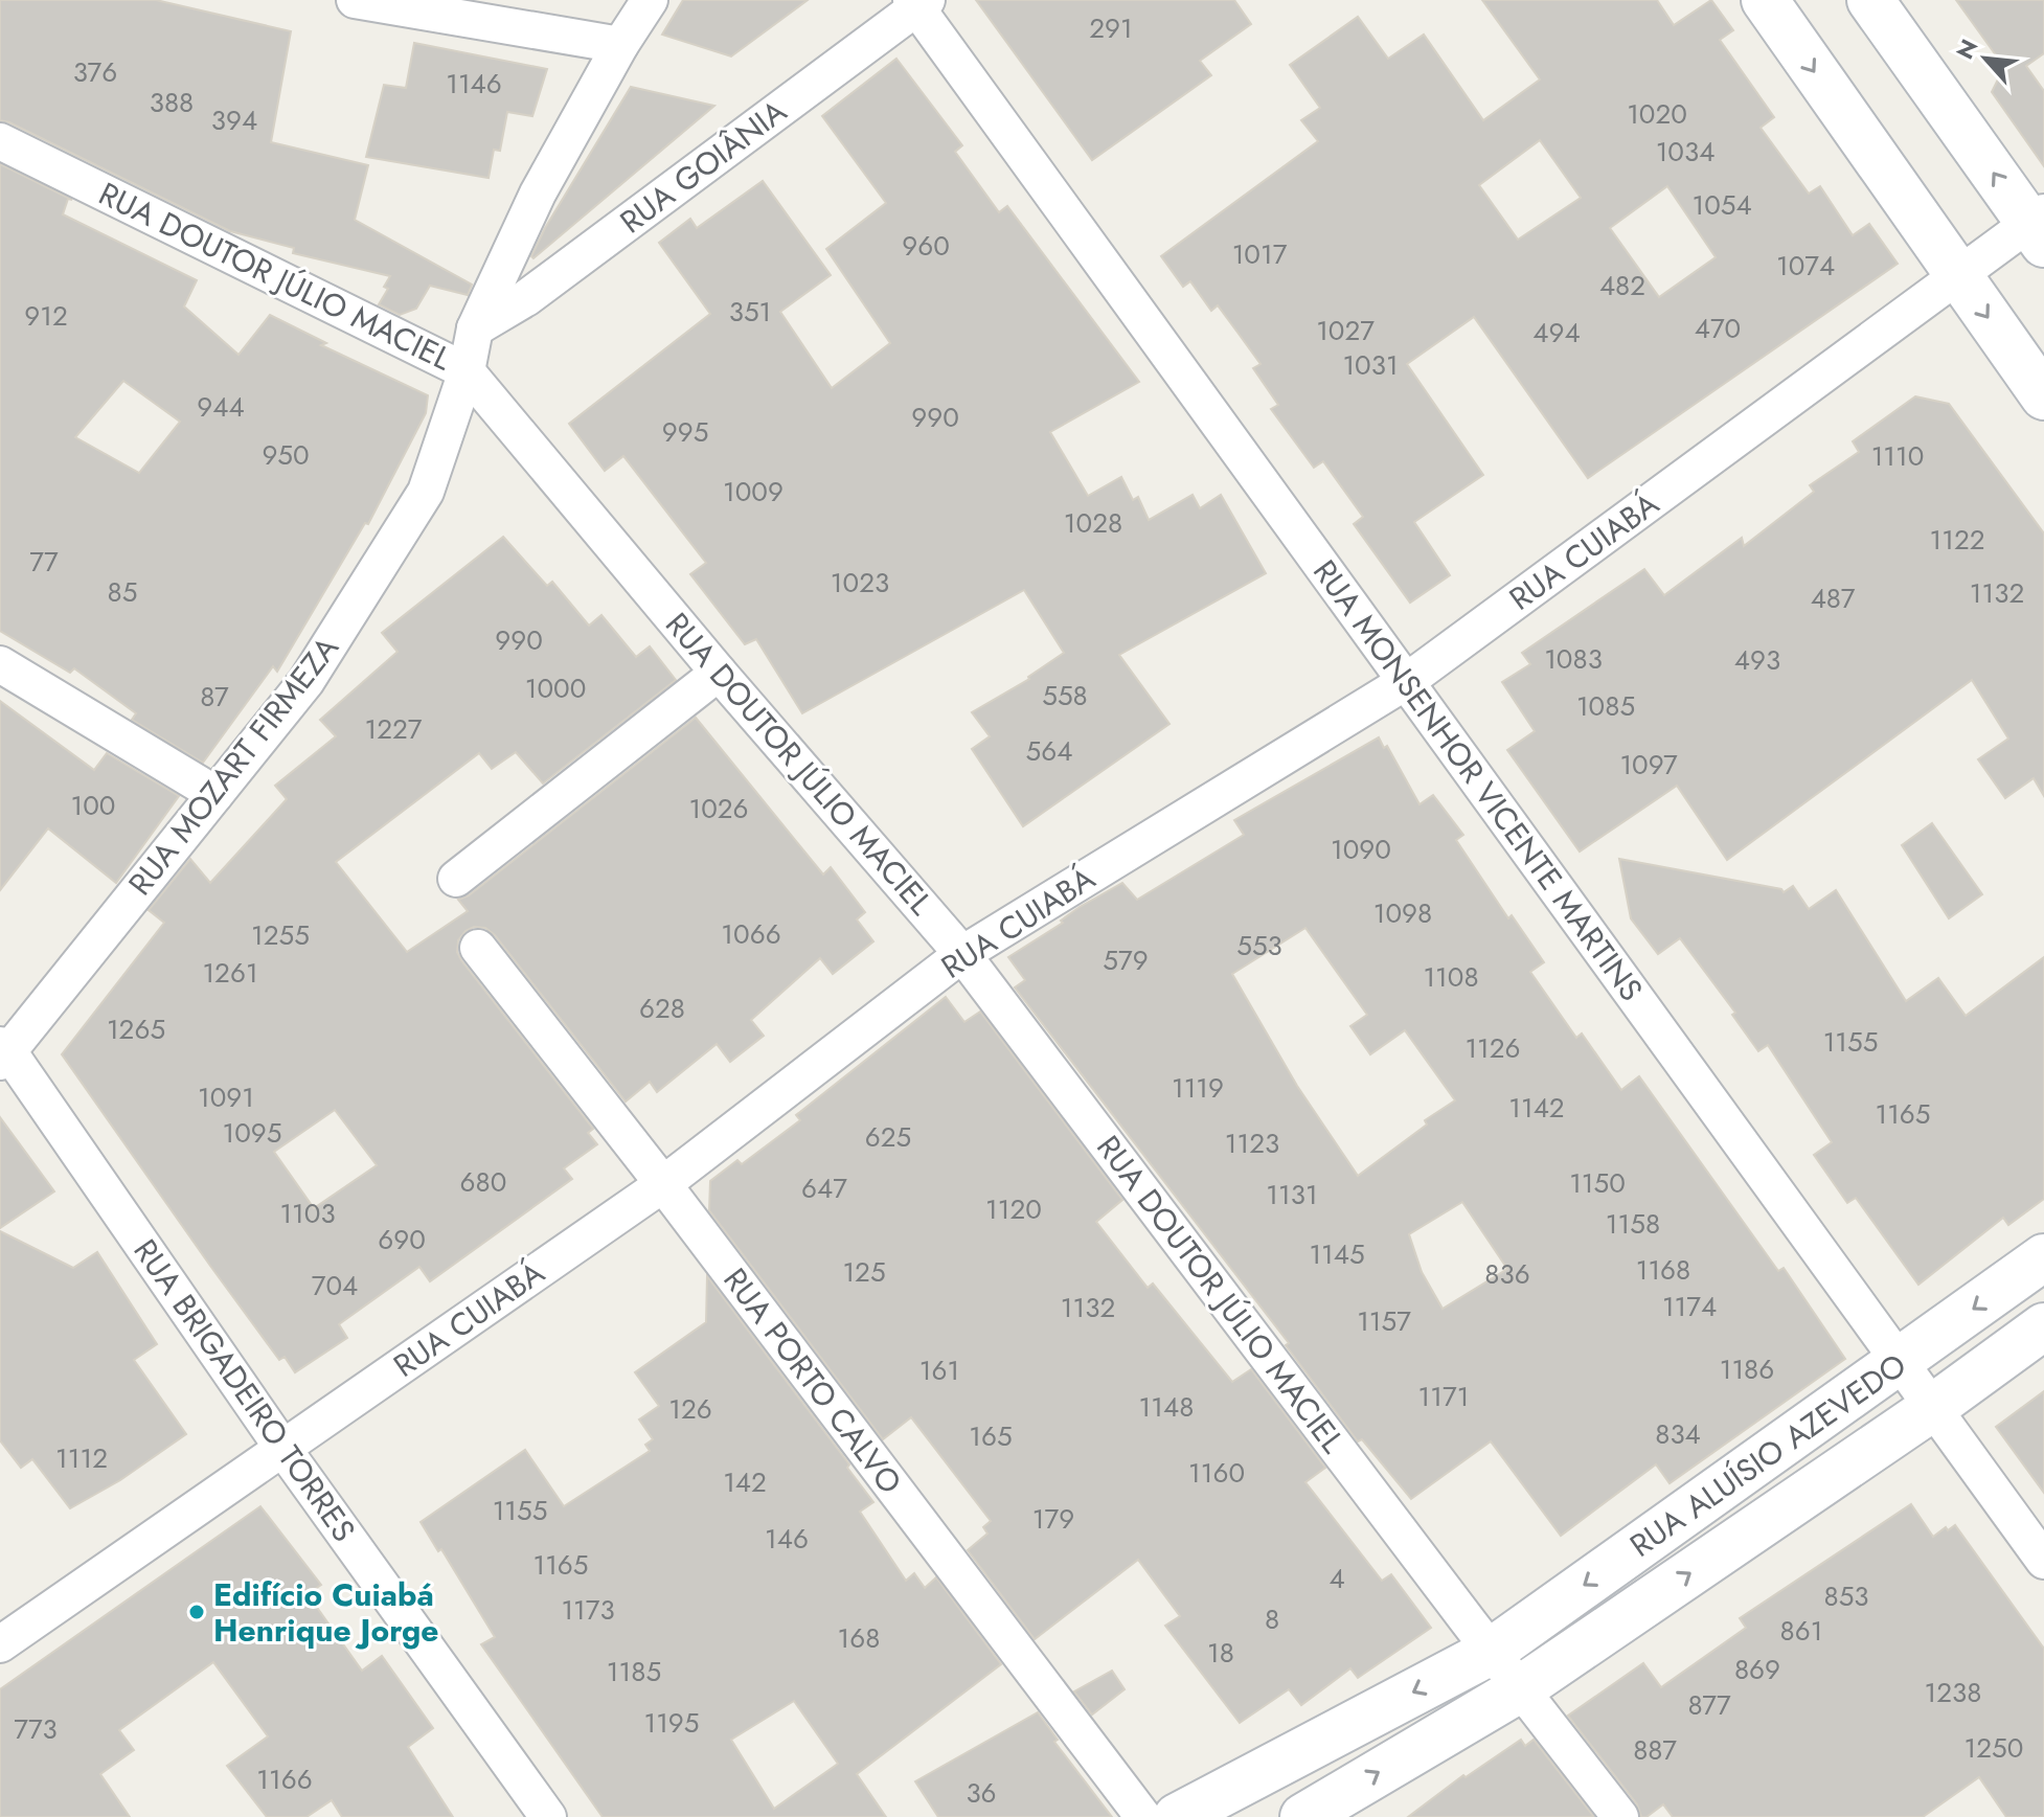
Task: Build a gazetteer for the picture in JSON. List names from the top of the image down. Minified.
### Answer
{"streets":{"main road":["RUA ALUÍSIO AZEVEDO"],"street":["RUA GOIÂNIA","RUA DOUTOR JÚLIO MACIEL","RUA CUIABÁ","RUA MOZART FIRMEZA","RUA MONSENHOR VICENTE MARTINS","RUA PORTO CALVO","RUA BRIGADEIRO TORRES"]},"crossings":[["RUA GOIÂNIA","RUA MOZART FIRMEZA"],["RUA GOIÂNIA","RUA MONSENHOR VICENTE MARTINS"],["RUA DOUTOR JÚLIO MACIEL","RUA CUIABÁ"],["RUA DOUTOR JÚLIO MACIEL","RUA MOZART FIRMEZA"],["RUA DOUTOR JÚLIO MACIEL","RUA ALUÍSIO AZEVEDO"],["RUA CUIABÁ","RUA MONSENHOR VICENTE MARTINS"],["RUA CUIABÁ","RUA PORTO CALVO"],["RUA CUIABÁ","RUA BRIGADEIRO TORRES"],["RUA MOZART FIRMEZA","RUA BRIGADEIRO TORRES"],["RUA MONSENHOR VICENTE MARTINS","RUA ALUÍSIO AZEVEDO"]],"places":["Edifício Cuiabá Henrique Jorge"],"house_numbers":["291","376","1146","388","1020","394","1034","1054","960","1017","1074","482","351","912","470","1027","494","1031","944","990","995","950","1110","1009","1028","1122","77","1023","85","1132","487","990","1083","493","1000","558","87","1085","1227","564","1097","100","1026","1090","1098","1066","1255","553","579","1261","1108","628","1265","1155","1126","1119","1091","1142","1165","1095","625","1123","680","1150","647","1131","1120","1103","1158","690","1145","1168","125","836","704","1174","1132","1157","1186","161","1171","1148","126","834","165","1112","1160","142","1155","179","146","1165","4","853","1173","8","861","168","18","869","1185","1238","877","1195","773","1250","887","1166","36"],"north":"top left"}
